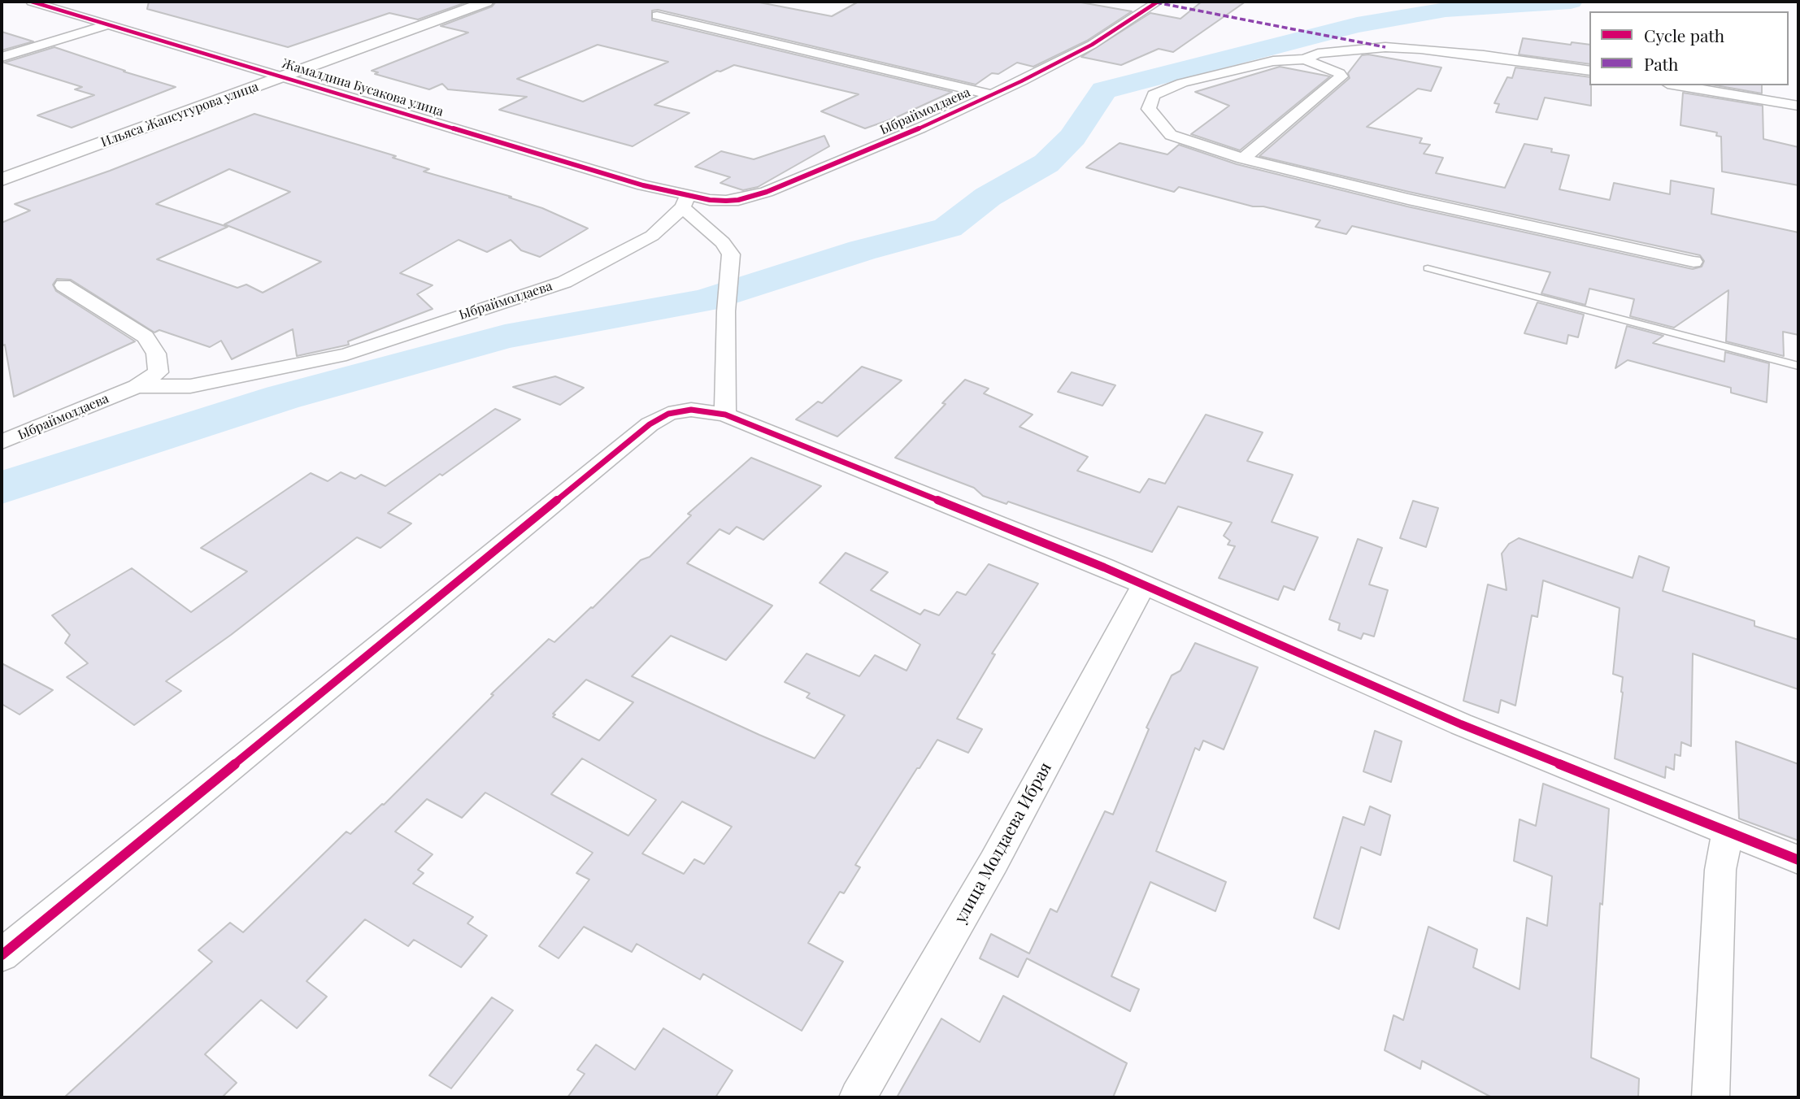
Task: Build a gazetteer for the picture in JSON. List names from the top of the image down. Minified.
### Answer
{"streets":{"street":["Жамалдина Бусакова улица","Ыбраймолдаева","Ильяса Жансугурова улица","улица Молдаева Ибрая"]},"crossings":[["Жамалдина Бусакова улица","Ыбраймолдаева"],["Жамалдина Бусакова улица","Ильяса Жансугурова улица"]],"legend":["Cycle path","Path"]}
